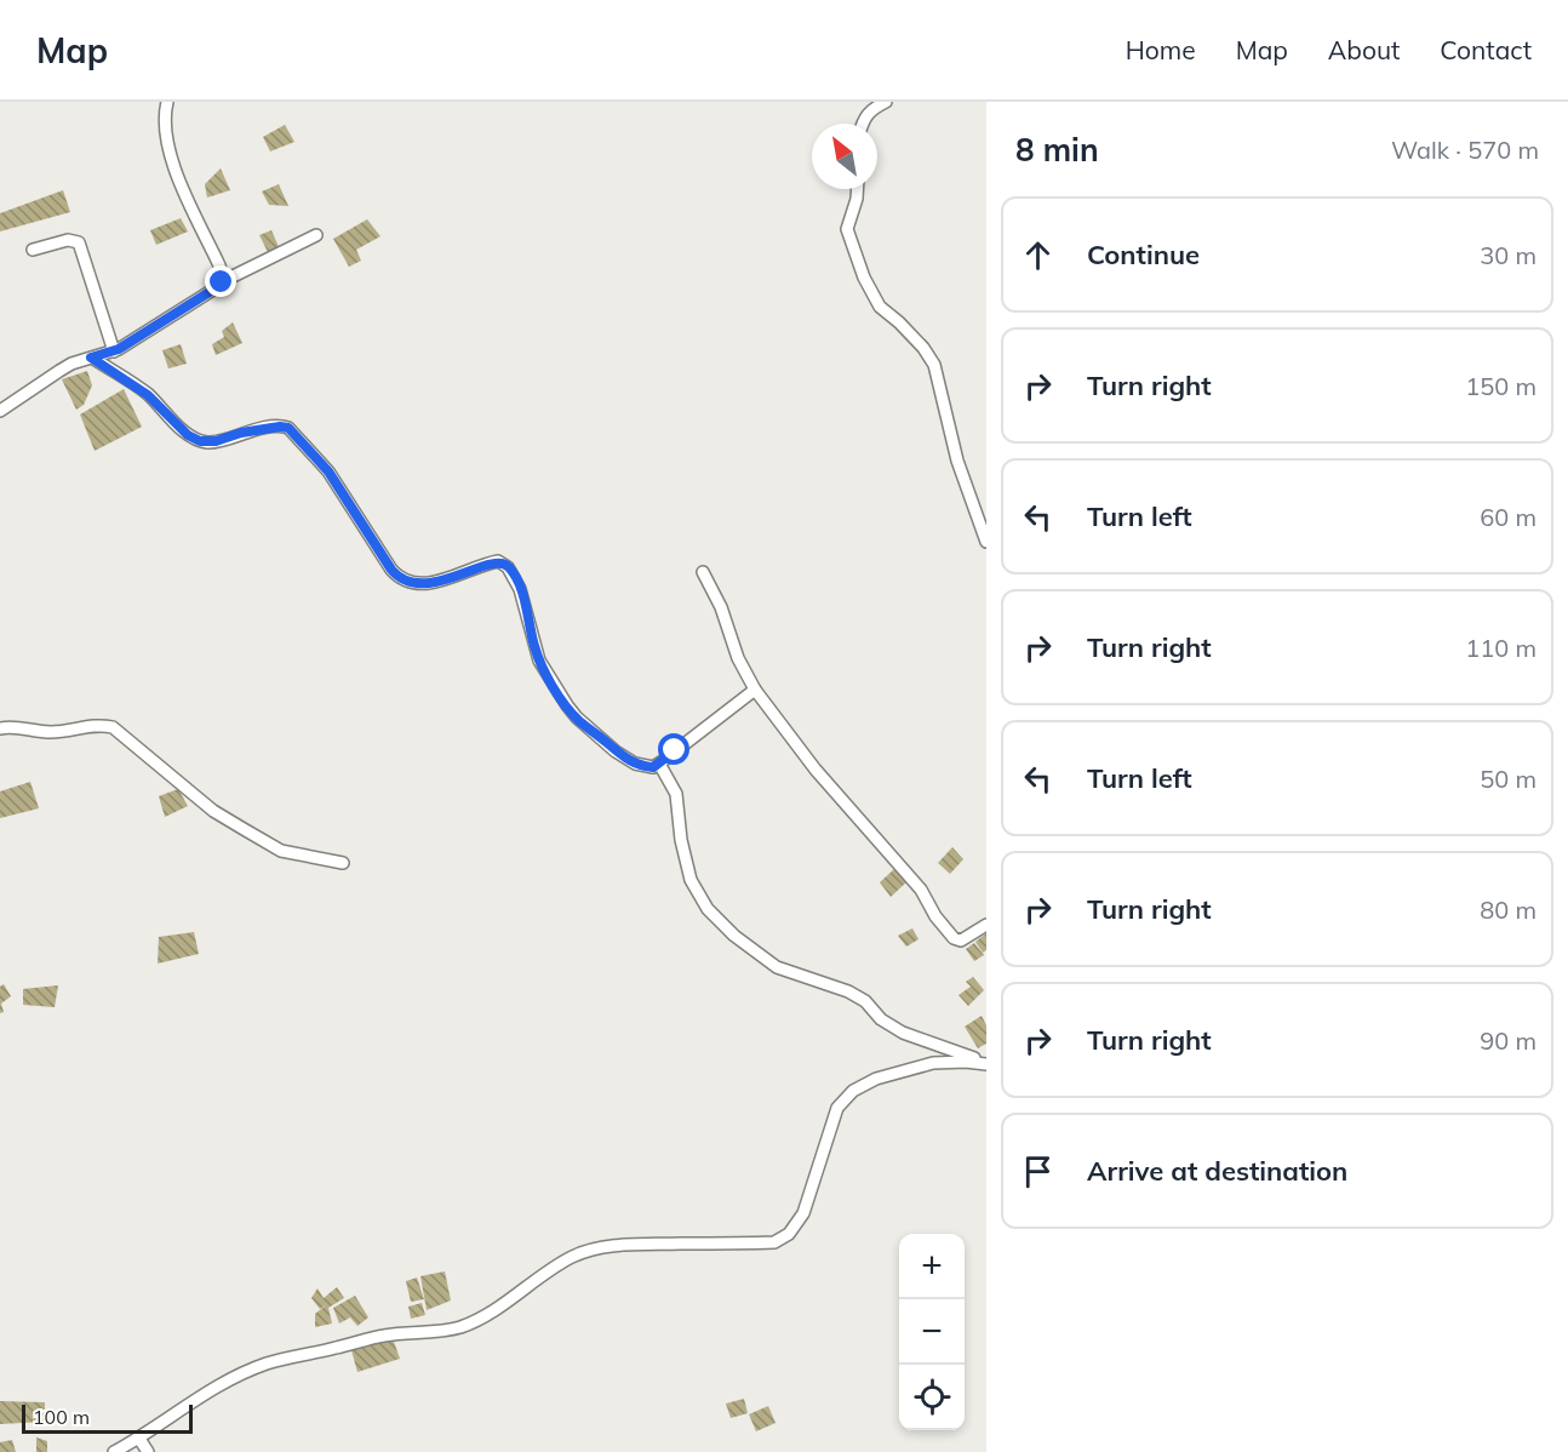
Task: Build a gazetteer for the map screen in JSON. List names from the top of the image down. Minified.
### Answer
{"scale_bar":"100 m","north":"top left","page":{"header":"Map","nav":["Home","Map","About","Contact"],"heading":["8 min","Walk · 570 m"],"list":[["Continue","30 m"],["Turn right","150 m"],["Turn left","60 m"],["Turn right","110 m"],["Turn left","50 m"],["Turn right","80 m"],["Turn right","90 m"],"Arrive at destination"],"map_buttons":["+","−"],"scale":"100 m"}}
